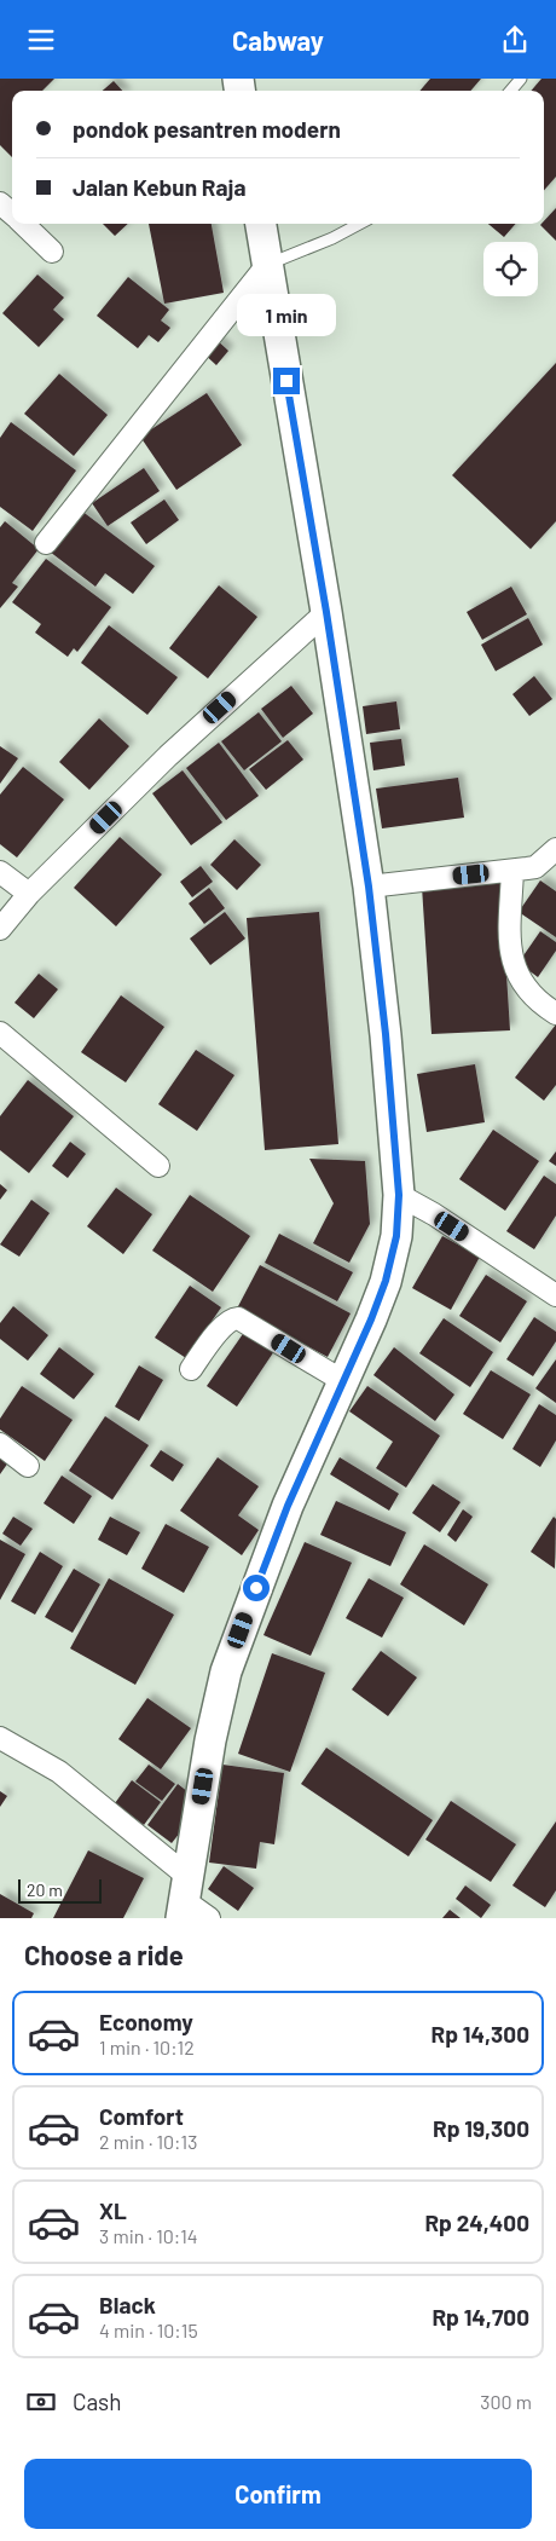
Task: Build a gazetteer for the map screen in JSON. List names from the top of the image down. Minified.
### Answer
{"scale_bar":"20 m","page":{"header":"Cabway","banner":["pondok pesantren modern","Jalan Kebun Raja"],"bubble":"1 min","scale":"20 m","heading":"Choose a ride","list":[{"name":"Economy","note":"1 min · 10:12","value":"Rp 14,300"},{"name":"Comfort","note":"2 min · 10:13","value":"Rp 19,300"},{"name":"XL","note":"3 min · 10:14","value":"Rp 24,400"},{"name":"Black","note":"4 min · 10:15","value":"Rp 14,700"}],"pay":["Cash","300 m"],"buttons":"Confirm"}}
